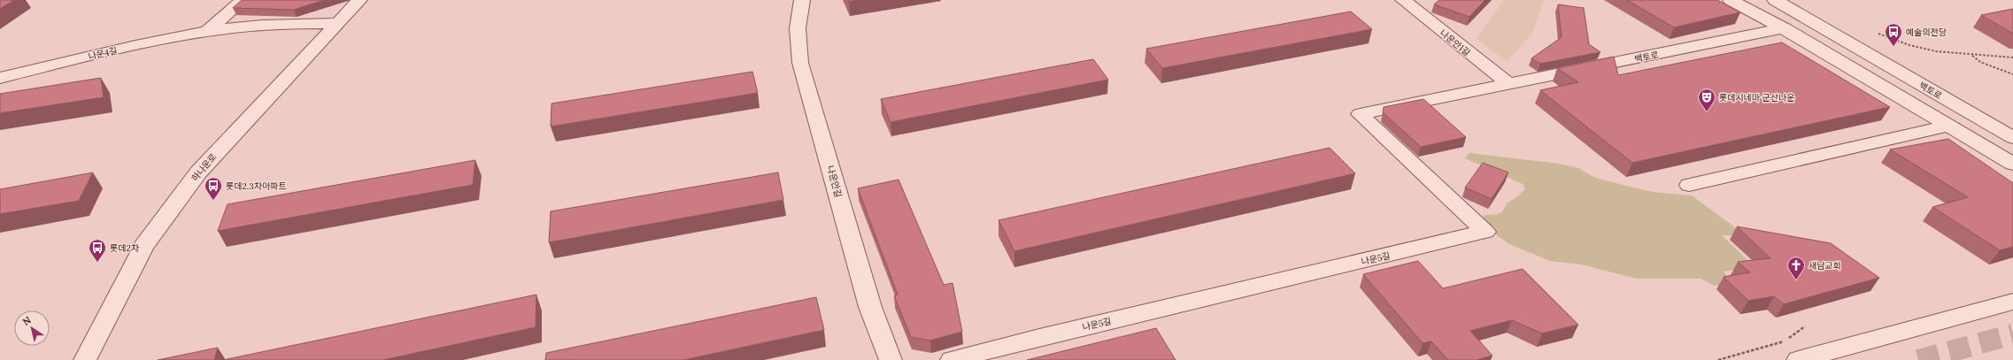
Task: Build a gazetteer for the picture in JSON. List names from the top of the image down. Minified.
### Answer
{"streets":{"street":["나운안1길","나운4길","백토로","하나운로","나운안길","나운5길"]},"crossings":[["나운안1길","백토로"],["나운안1길","나운5길"],["나운4길","하나운로"],["백토로","나운5길"]],"places":{"bus stop":["예술의전당","롯데2.3차아파트","롯데2차"],"theatre":["롯데시네마 군산나운"],"church":["새남교회"]},"north":"top left"}
